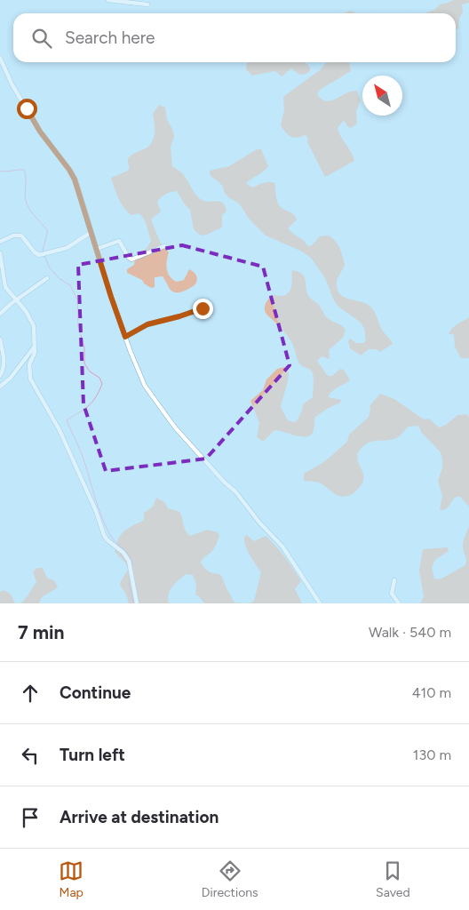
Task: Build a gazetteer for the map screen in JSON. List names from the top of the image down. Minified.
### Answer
{"north":"top left","page":{"search":"Search here","heading":["7 min","Walk · 540 m"],"list":[["Continue","410 m"],["Turn left","130 m"],"Arrive at destination"],"nav":["Map","Directions","Saved"]}}
